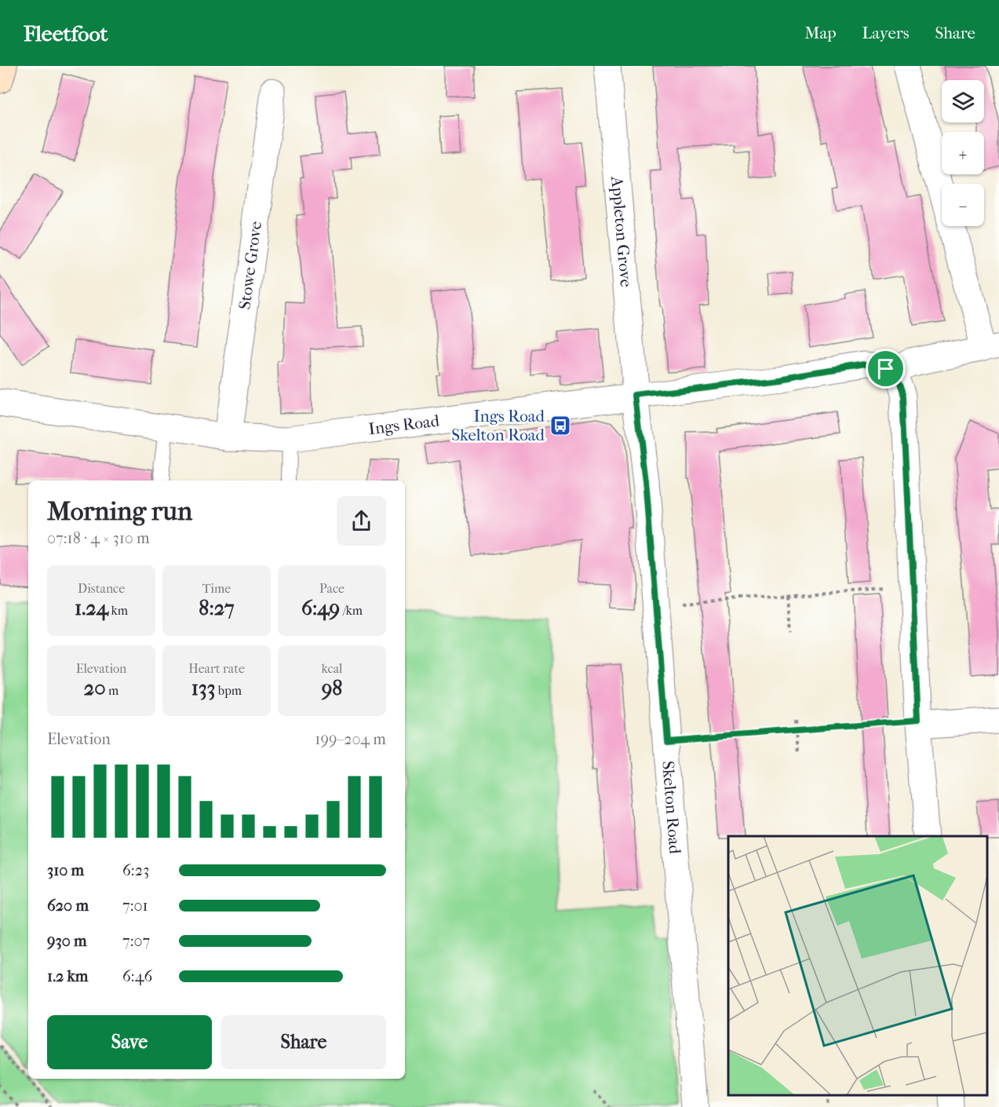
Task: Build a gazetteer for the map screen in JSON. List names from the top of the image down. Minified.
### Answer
{"streets":{"street":["Appleton Grove","Stowe Grove","Ings Road","Skelton Road"]},"crossings":[["Appleton Grove","Ings Road"],["Appleton Grove","Skelton Road"],["Stowe Grove","Ings Road"],["Ings Road","Skelton Road"]],"places":{"bus stop":["Ings Road Skelton Road"]},"page":{"header":"Fleetfoot","nav":["Map","Layers","Share"],"map_buttons":["+","−"],"heading":["Morning run","07:18 · 4 × 310 m"],"stats":[["Distance","1.24 km"],["Time","8:27"],["Pace","6:49 /km"],["Elevation","20 m"],["Heart rate","133 bpm"],["kcal","98"]],"chart":["Elevation","199–204 m"],"list":[{"name":"310 m","note":"6:23"},{"name":"620 m","note":"7:01"},{"name":"930 m","note":"7:07"},{"name":"1.2 km","note":"6:46"}],"buttons":["Save","Share"]}}
